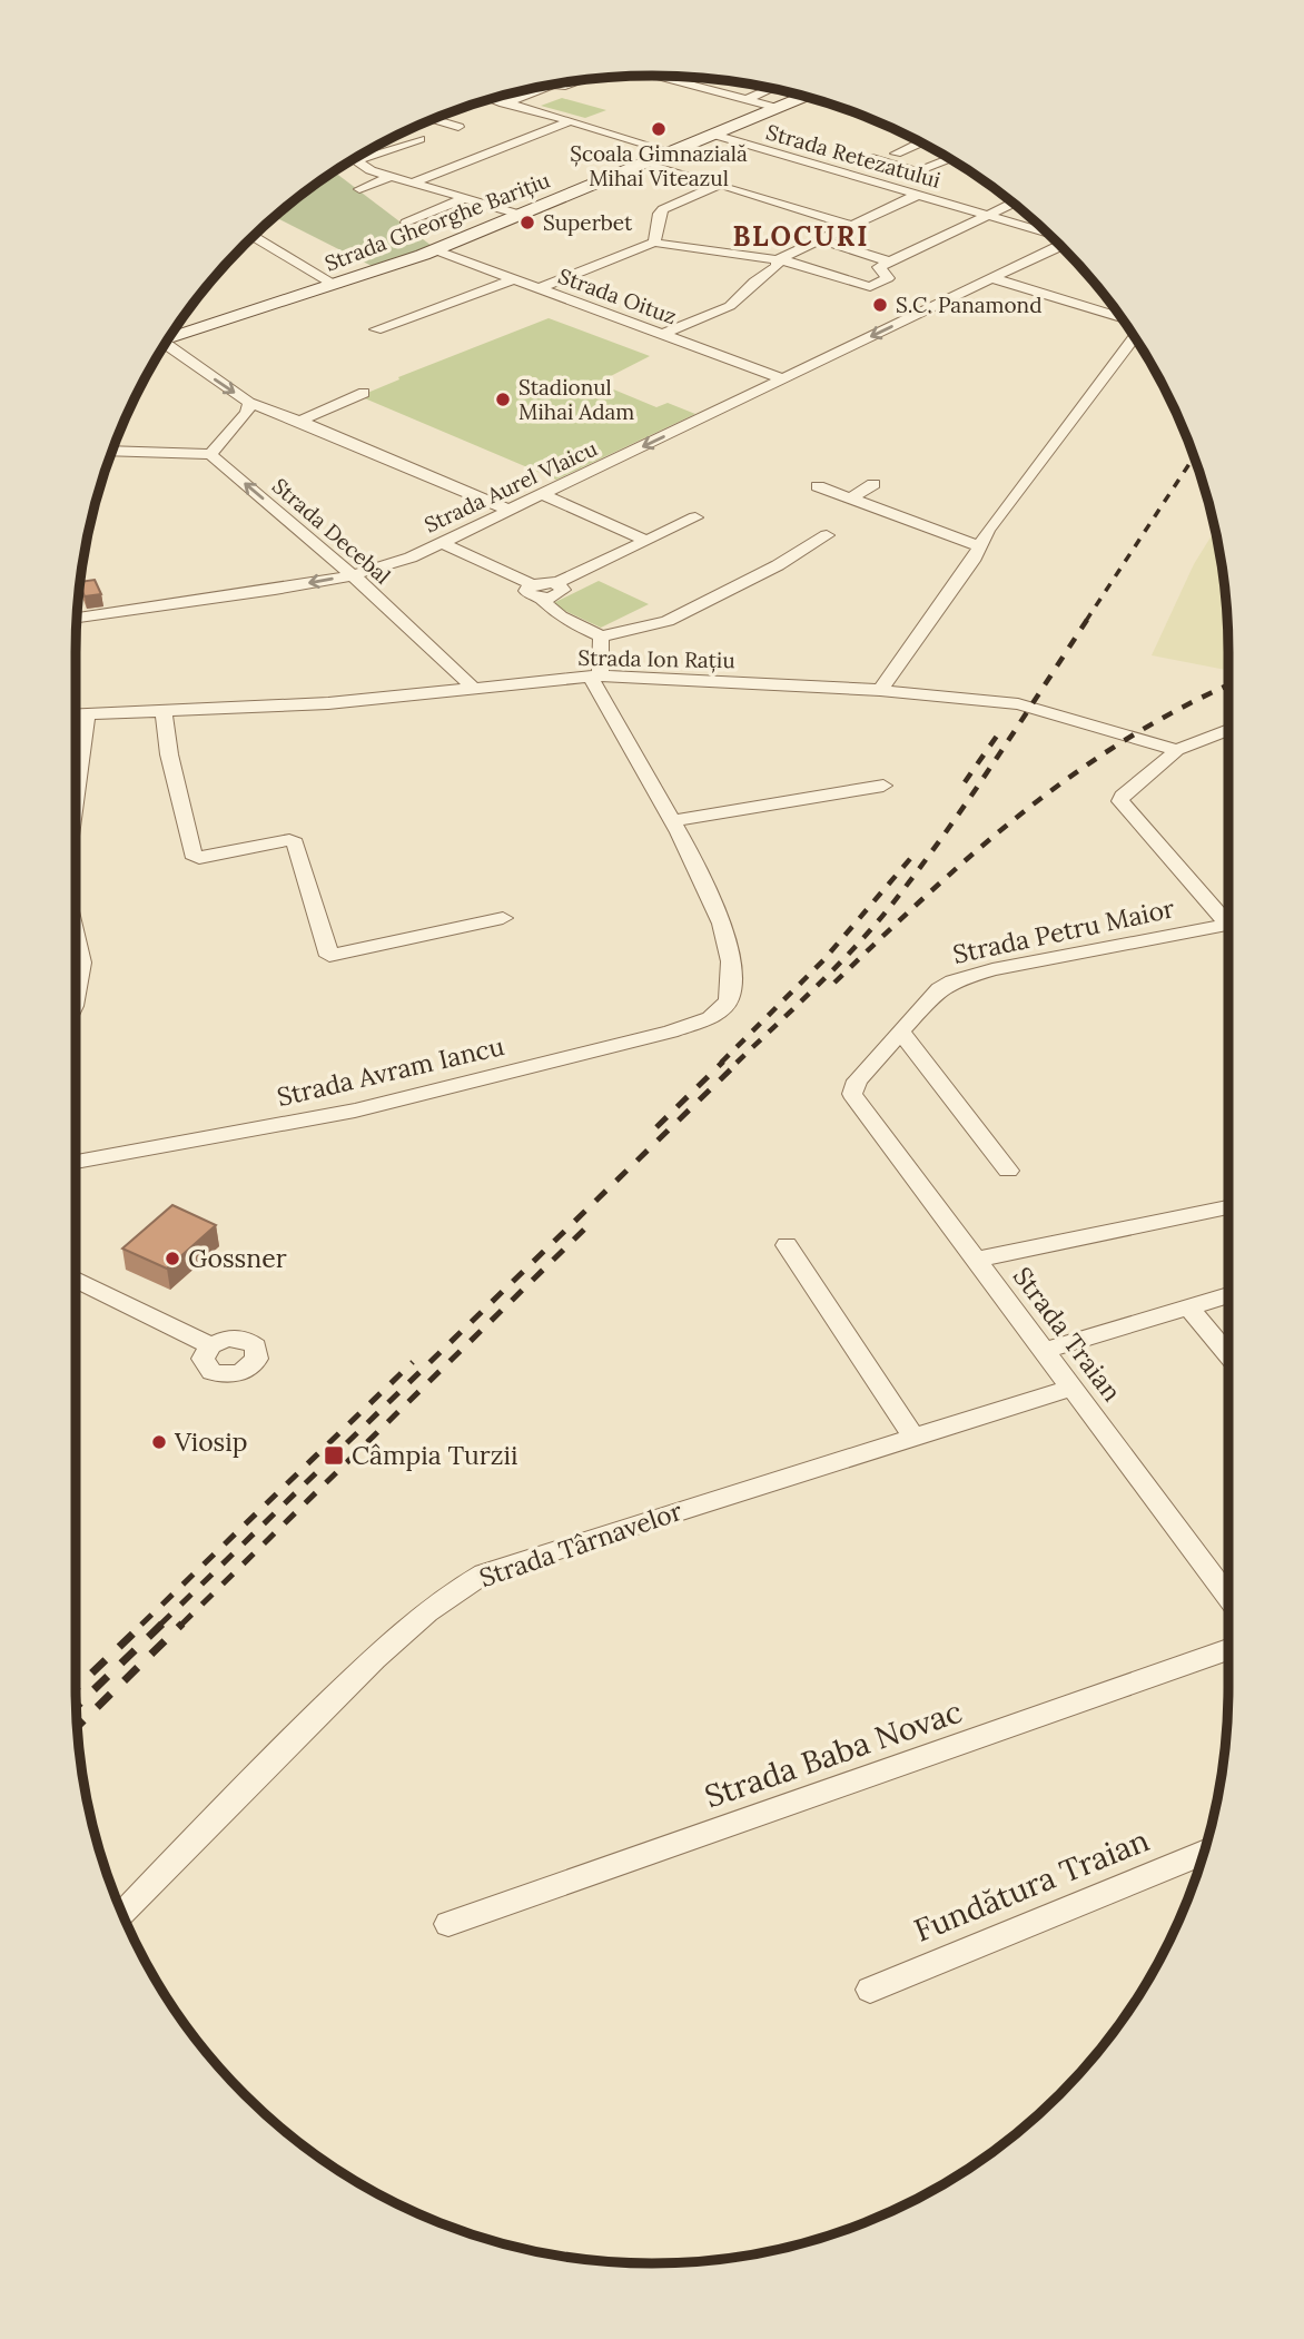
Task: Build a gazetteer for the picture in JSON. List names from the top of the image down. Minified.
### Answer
{"streets":{"street":["Strada Retezatului","Strada Gheorghe Barițiu","Strada Oituz","Strada Aurel Vlaicu","Strada Decebal","Strada Ion Rațiu","Strada Petru Maior","Strada Avram Iancu","Strada Traian","Strada Târnavelor","Strada Baba Novac","Fundătura Traian"]},"crossings":[["Strada Retezatului","Strada Gheorghe Barițiu"],["Strada Gheorghe Barițiu","Strada Oituz"],["Strada Oituz","Strada Aurel Vlaicu"],["Strada Aurel Vlaicu","Strada Decebal"],["Strada Decebal","Strada Ion Rațiu"],["Strada Petru Maior","Strada Traian"],["Strada Traian","Strada Târnavelor"]],"districts":["BLOCURI"],"places":{"other":["Școala Gimnazială Mihai Viteazul","Superbet","S.C. Panamond","Stadionul Mihai Adam","Gossner","Viosip"],"transit":["Câmpia Turzii"]}}
